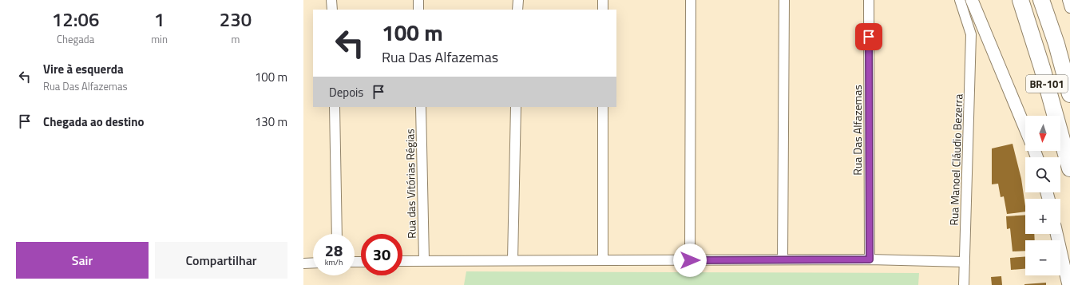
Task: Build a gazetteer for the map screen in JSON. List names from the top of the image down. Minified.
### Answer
{"streets":{"highway":["BR-101"],"street":["Rua Das Alfazemas","Rua Manoel Cláudio Bezerra","Rua das Vitórias Régias"]},"north":"bottom","page":{"eta":["12:06","Chegada","1","min","230","m"],"turn":["100 m","Rua Das Alfazemas"],"list":[{"name":"Vire à esquerda","note":"Rua Das Alfazemas","value":"100 m"},{"name":"Chegada ao destino","value":"130 m"}],"then":"Depois","map_buttons":["+","−"],"speed":"28 km/h","limit":"30","buttons":["Sair","Compartilhar"]}}
